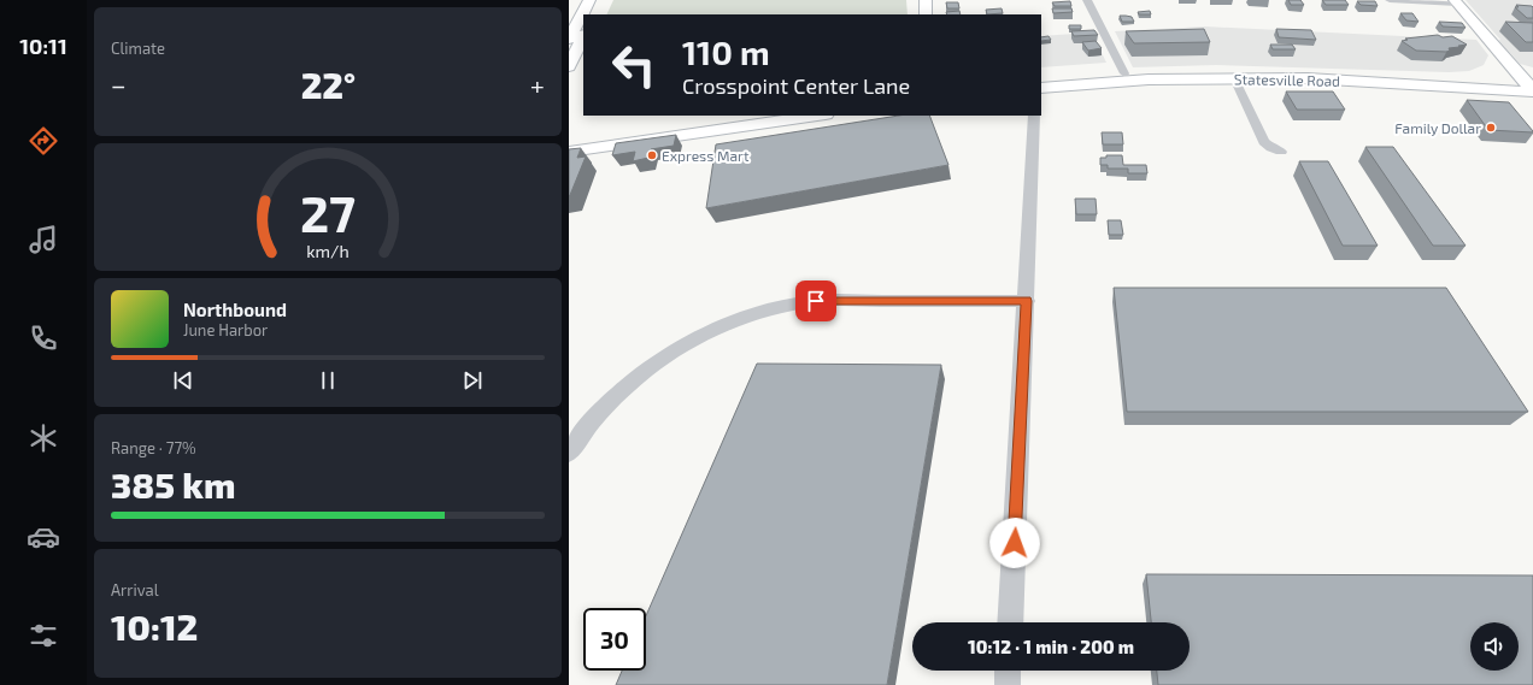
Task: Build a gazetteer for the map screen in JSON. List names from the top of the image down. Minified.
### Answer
{"streets":{"main road":["Statesville Road"]},"places":["Family Dollar","Express Mart"],"page":{"tabs":"10:11","tile":["Climate",["Range · 77%","385 km"],["Arrival","10:12"]],"turn":["110 m","Crosspoint Center Lane"],"heat":["−","22°","+"],"song":["Northbound","June Harbor"],"limit":"30","trip":"10:12 · 1 min · 200 m","gauge":["27","km/h"]}}
